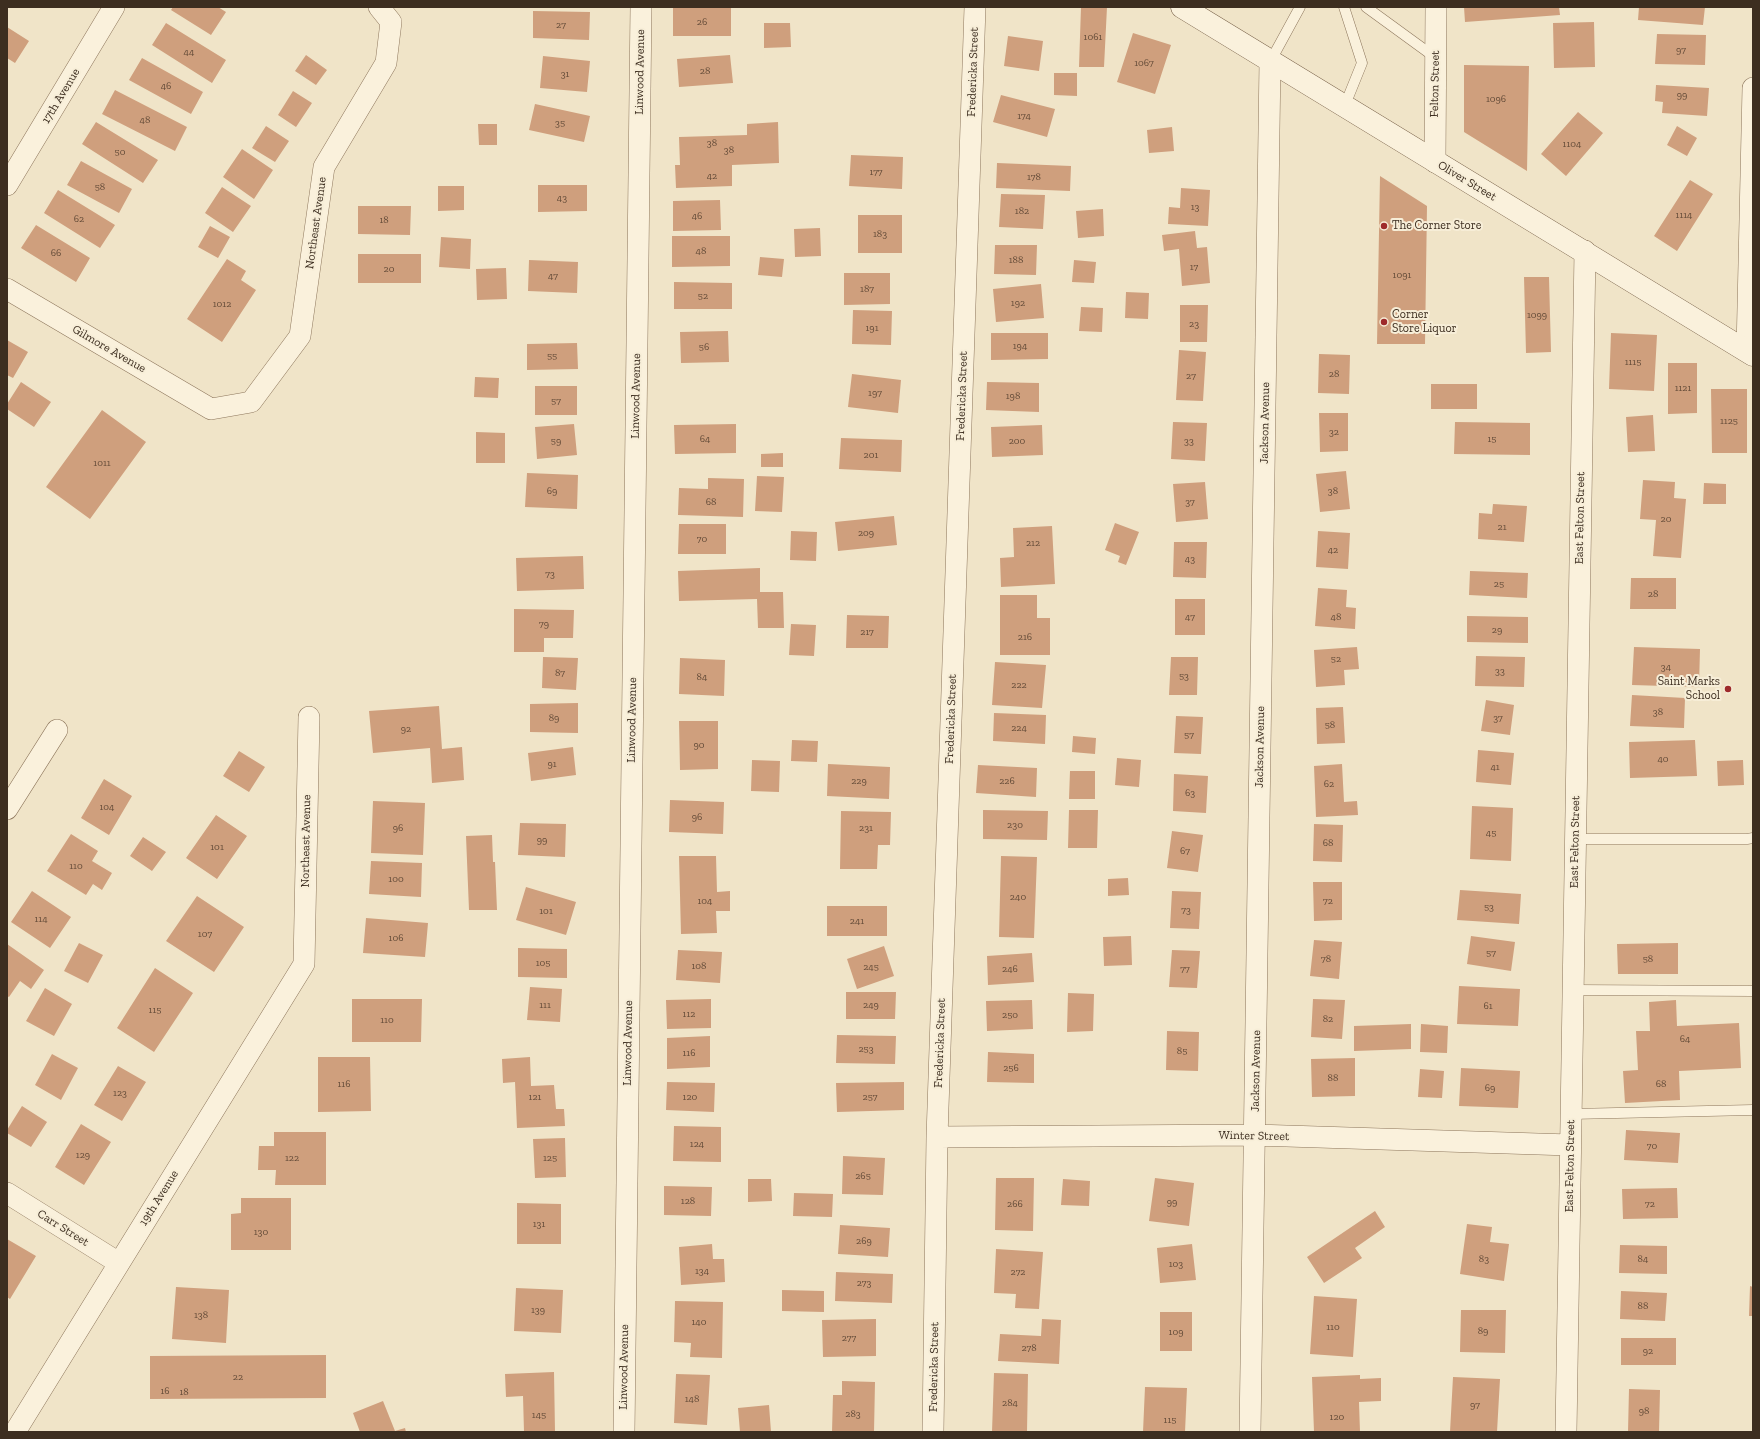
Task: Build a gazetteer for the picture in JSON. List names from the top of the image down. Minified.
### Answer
{"streets":{"main road":["Oliver Street"],"street":["Linwood Avenue","Fredericka Street","Felton Street","17th Avenue","Northeast Avenue","Gilmore Avenue","Jackson Avenue","East Felton Street","Winter Street","19th Avenue","Carr Street"]},"crossings":[["Fredericka Street","Winter Street"],["Felton Street","Oliver Street"],["Oliver Street","Jackson Avenue"],["Oliver Street","East Felton Street"],["Northeast Avenue","Gilmore Avenue"],["Northeast Avenue","19th Avenue"],["Jackson Avenue","Winter Street"],["East Felton Street","Winter Street"],["19th Avenue","Carr Street"]],"places":["The Corner Store","Corner Store Liquor","Saint Marks School"],"house_numbers":["26","27","1061","97","44","1067","28","31","46","99","1096","174","48","35","38","1104","38","50","177","42","178","58","43","13","182","1114","46","62","18","183","48","66","188","17","20","1091","47","187","52","192","1012","1099","23","191","194","56","55","1115","28","27","1121","197","198","57","1125","32","64","15","59","200","33","201","1011","69","38","68","37","20","21","209","70","212","42","43","73","25","28","47","48","79","29","217","216","52","34","33","87","53","84","222","38","89","37","58","224","92","57","90","40","91","41","229","226","62","63","104","96","230","96","231","45","99","68","101","67","110","100","240","104","72","53","73","101","114","241","107","106","57","78","58","105","108","245","246","77","111","249","61","115","112","250","82","110","64","253","85","116","256","88","116","68","69","123","121","120","257","124","70","129","122","125","265","128","99","266","72","131","130","269","83","84","103","134","272","273","88","139","138","140","110","89","109","277","278","92","22","16","18","148","284","97","98","283","145","120","115"]}
